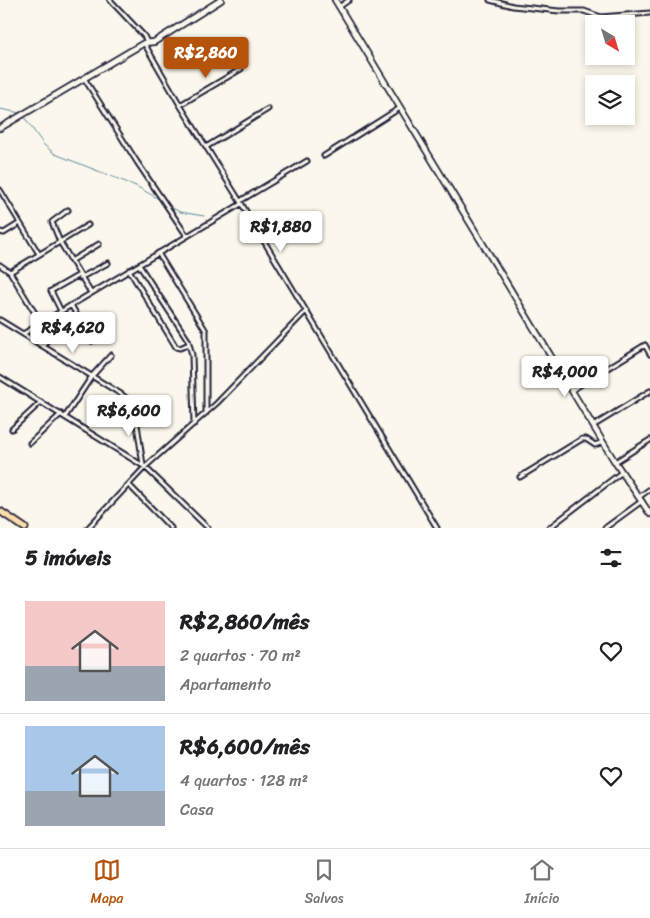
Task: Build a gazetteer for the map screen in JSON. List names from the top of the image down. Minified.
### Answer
{"north":"bottom right","page":{"price":["R$2,860","R$1,880","R$4,620","R$4,000","R$6,600"],"heading":"5 imóveis","list":[{"name":"R$2,860/mês","note":"2 quartos · 70 m² · Apartamento"},{"name":"R$6,600/mês","note":"4 quartos · 128 m² · Casa"}],"tabs":["Mapa","Salvos","Início"]}}
